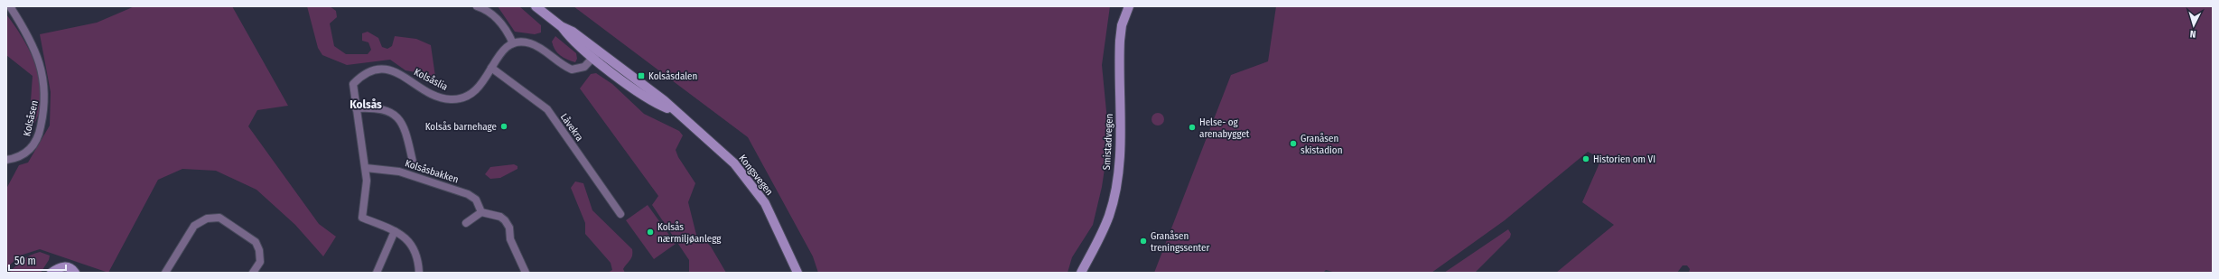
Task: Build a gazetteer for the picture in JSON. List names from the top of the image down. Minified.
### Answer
{"streets":{"main road":["Smistadvegen","Kongsvegen"],"street":["Kolsåslia","Kolsåsen","Låvekra","Kolsåsbakken"]},"crossings":[["Kolsåslia","Låvekra"],["Kolsåslia","Kolsåsbakken"]],"districts":["Kolsås"],"places":{"transit":["Kolsåsdalen"],"other":["Kolsås barnehage","Helse- og arenabygget","Granåsen skistadion","Historien om VI","Kolsås nærmiljøanlegg","Granåsen treningssenter"]},"scale_bar":"50 m","north":"bottom"}
